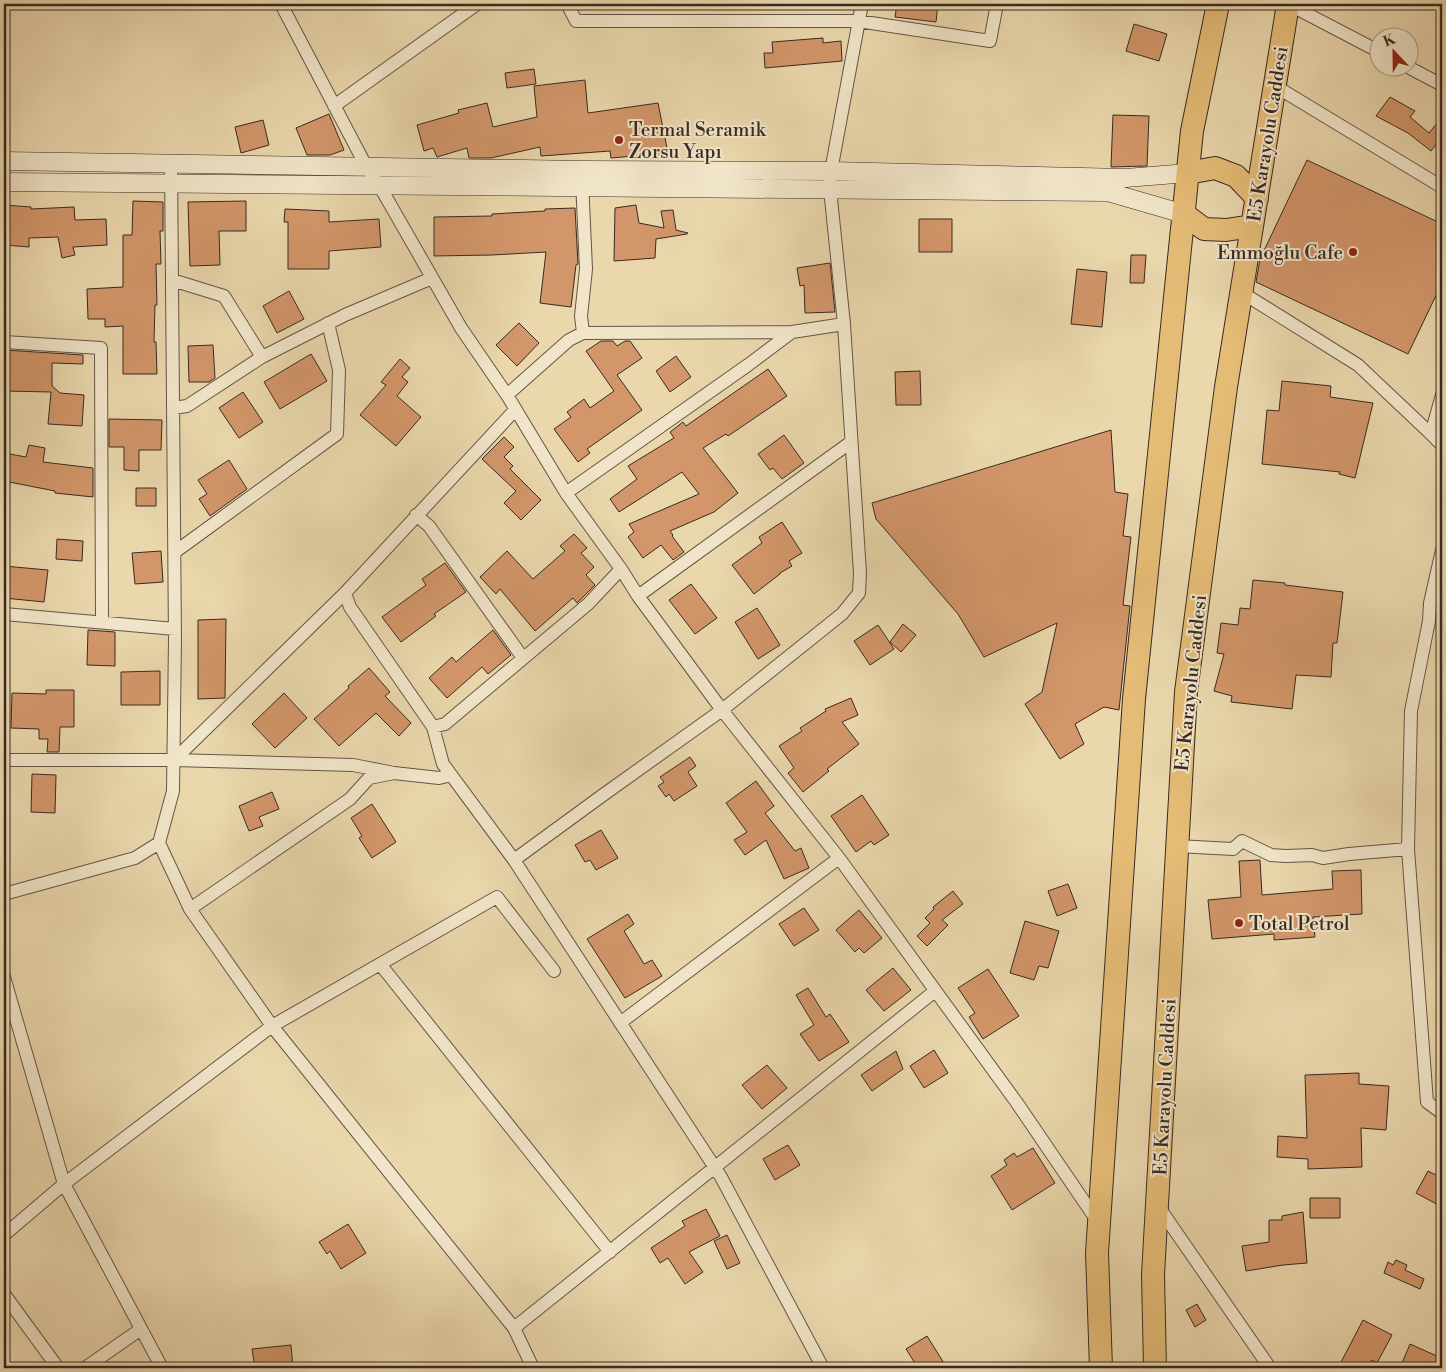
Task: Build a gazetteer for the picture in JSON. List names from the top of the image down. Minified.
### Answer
{"streets":{"highway":["E5 Karayolu Caddesi"]},"places":["Termal Seramik Zorsu Yapı","Emmoğlu Cafe","Total Petrol"],"north":"top"}
